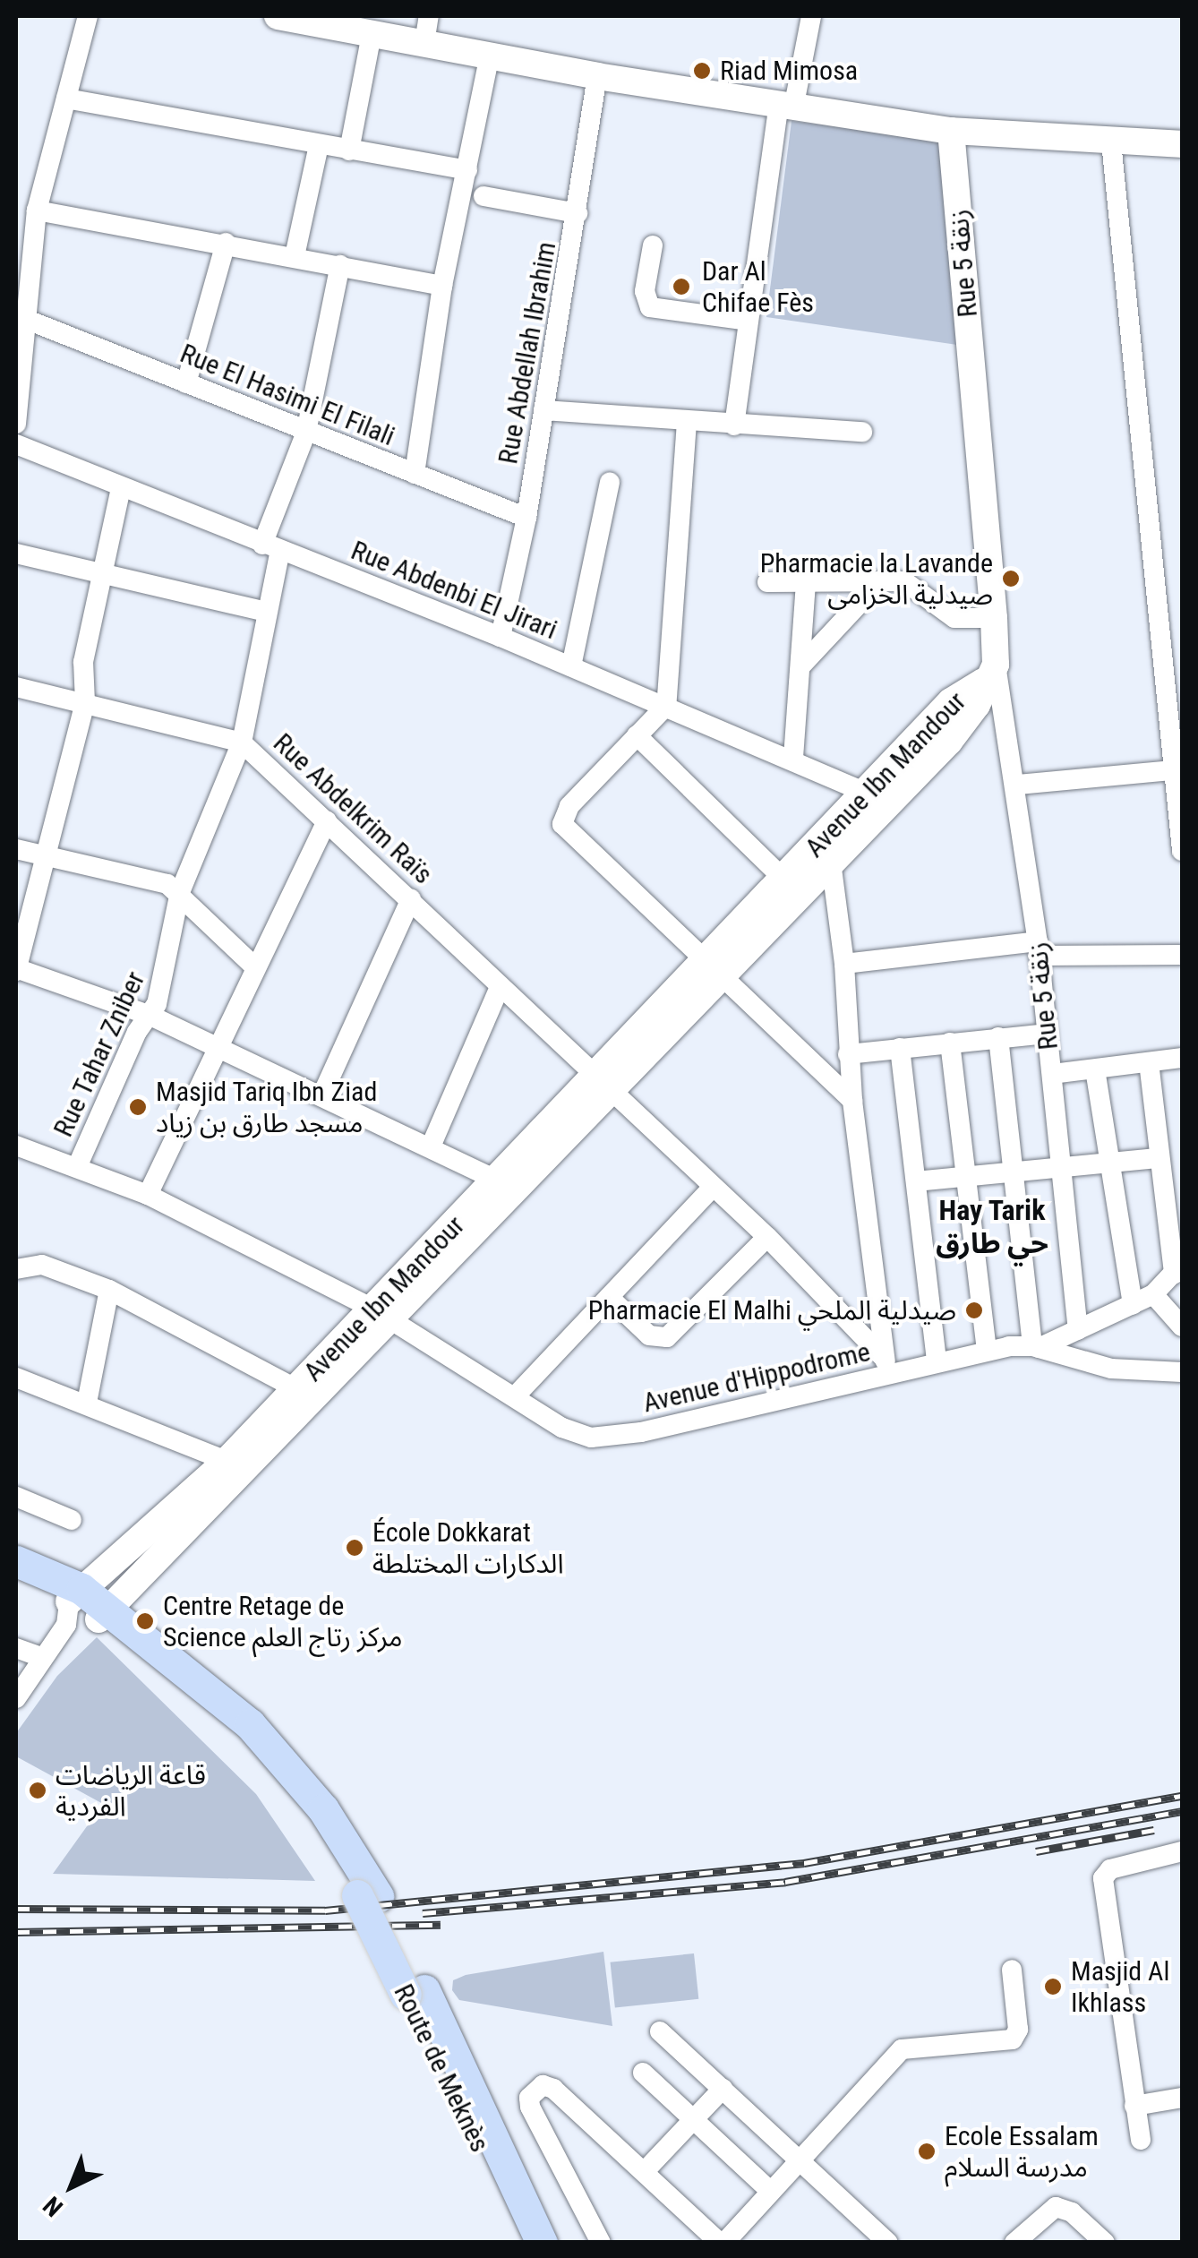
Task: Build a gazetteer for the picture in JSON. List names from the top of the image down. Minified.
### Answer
{"streets":{"main road":["Route de Meknès"],"street":["Rue 5 زنقة","Rue Abdellah Ibrahim","Rue El Hasimi El Filali","Rue Abdenbi El Jirari","Avenue Ibn Mandour","Rue Abdelkrim Raïs","Rue Tahar Zniber","Avenue d'Hippodrome"]},"crossings":[["Rue 5 زنقة","Avenue Ibn Mandour"],["Rue Abdellah Ibrahim","Rue El Hasimi El Filali"],["Rue Abdellah Ibrahim","Rue Abdenbi El Jirari"],["Rue El Hasimi El Filali","Rue Tahar Zniber"],["Rue Abdenbi El Jirari","Avenue Ibn Mandour"],["Rue Abdenbi El Jirari","Rue Tahar Zniber"],["Avenue Ibn Mandour","Rue Abdelkrim Raïs"],["Avenue Ibn Mandour","Avenue d'Hippodrome"],["Avenue Ibn Mandour","Route de Meknès"],["Rue Abdelkrim Raïs","Rue Tahar Zniber"],["Rue Abdelkrim Raïs","Avenue d'Hippodrome"],["Rue Tahar Zniber","Avenue d'Hippodrome"]],"districts":["Hay Tarik حي طارق"],"places":["Riad Mimosa","Dar Al Chifae Fès","Pharmacie la Lavande صيدلية الخزامى","Masjid Tariq Ibn Ziad مسجد طارق بن زياد","Pharmacie El Malhi صيدلية الملحي","École Dokkarat الدكارات المختلطة","Centre Retage de Science مركز رتاج العلم","قاعة الرياضات الفردية","Masjid Al Ikhlass","Ecole Essalam مدرسة السلام"],"north":"bottom left"}
